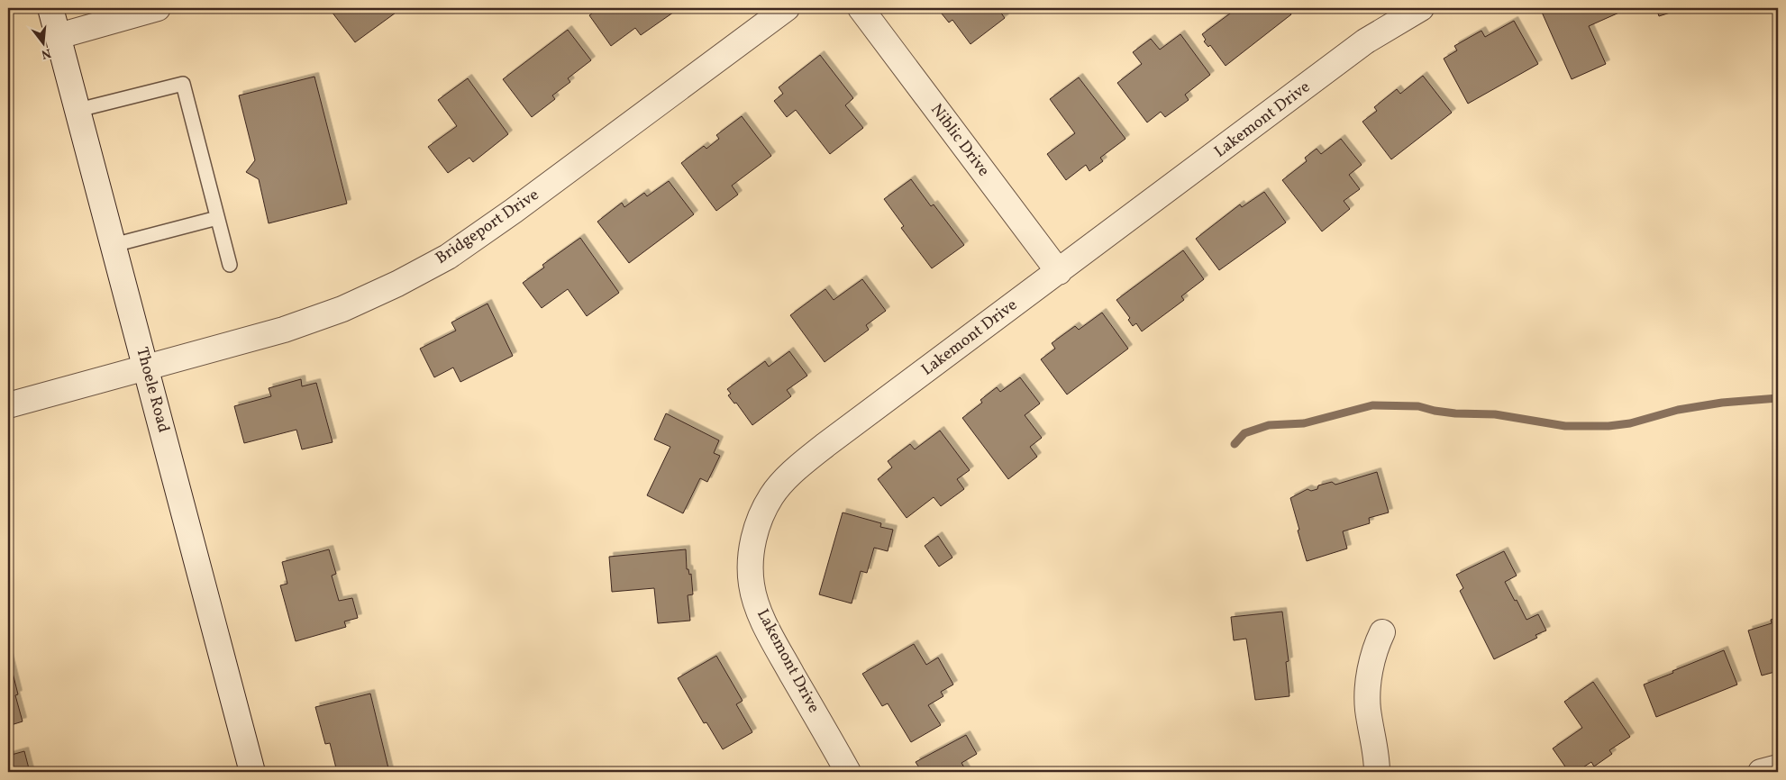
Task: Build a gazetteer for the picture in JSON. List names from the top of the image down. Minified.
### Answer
{"streets":{"street":["Lakemont Drive","Niblic Drive","Bridgeport Drive","Thoele Road"]},"crossings":[["Lakemont Drive","Niblic Drive"],["Bridgeport Drive","Thoele Road"]],"north":"bottom"}
